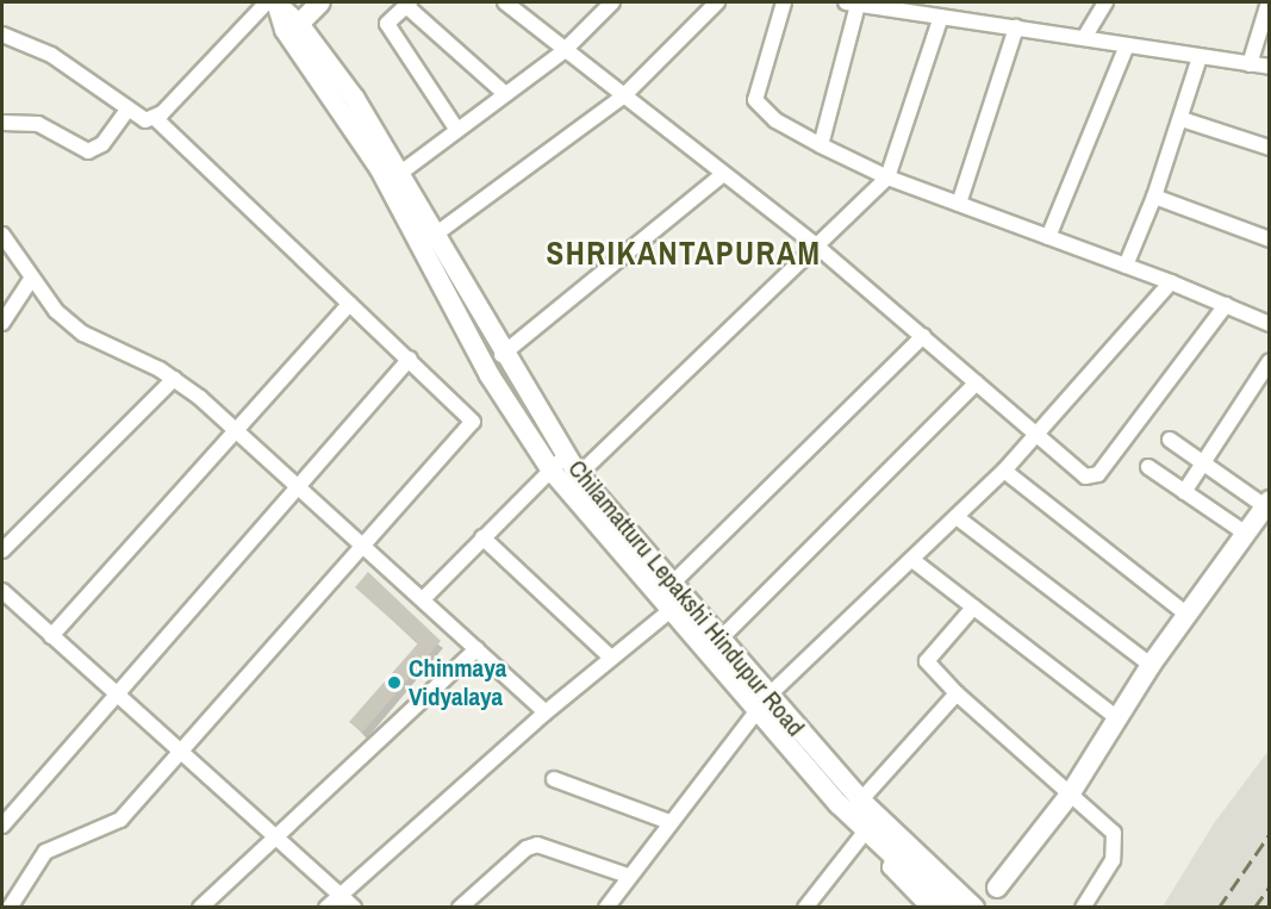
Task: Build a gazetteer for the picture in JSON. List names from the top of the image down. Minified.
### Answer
{"streets":{"street":["Chilamatturu Lepakshi Hindupur Road"]},"districts":["SHRIKANTAPURAM"],"places":["Chinmaya Vidyalaya"]}
